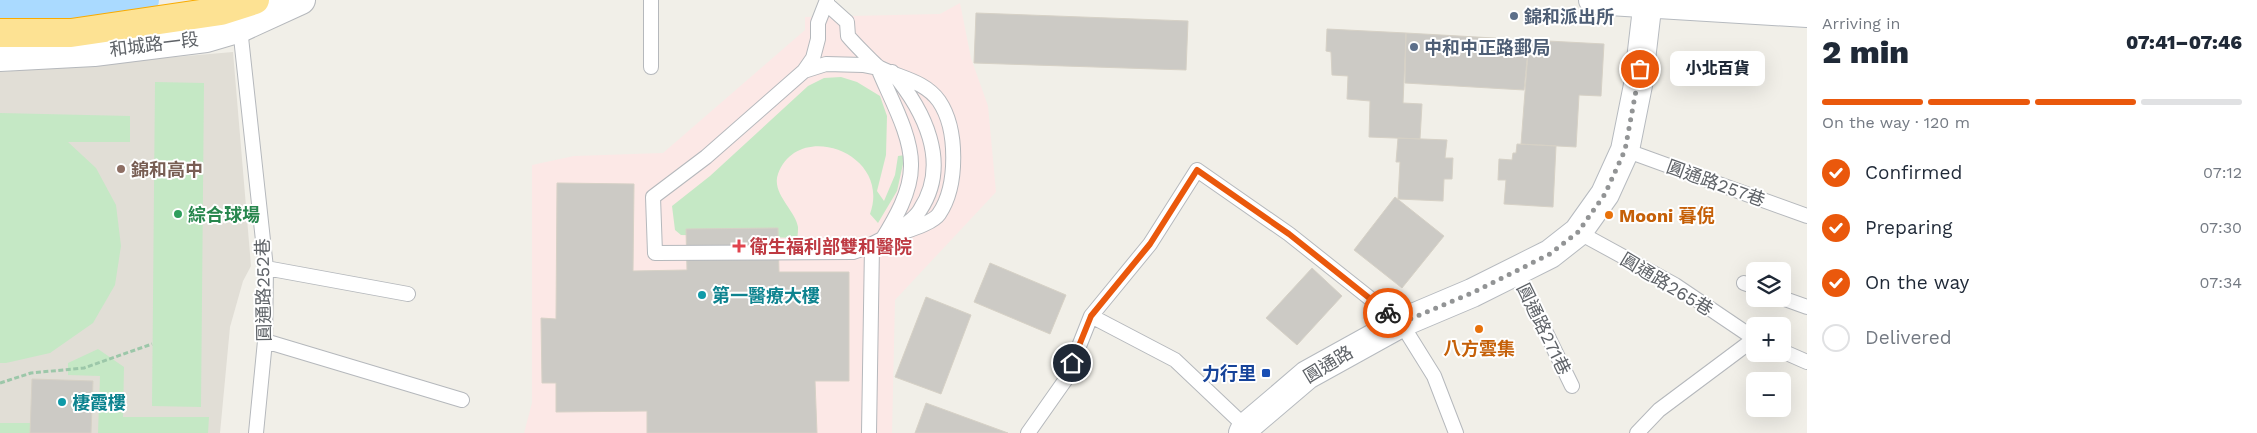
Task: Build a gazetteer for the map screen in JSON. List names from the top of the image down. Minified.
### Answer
{"streets":{"street":["和城路一段","圓通路"],"lane":["圓通路257巷","圓通路265巷","圓通路252巷","圓通路271巷"]},"crossings":[["和城路一段","圓通路252巷"],["圓通路257巷","圓通路"],["圓通路265巷","圓通路"],["圓通路271巷","圓通路"]],"places":{"other":["錦和派出所","中和中正路郵局","小北百貨","錦和高中","綜合球場","Mooni 暮倪","第一醫療大樓","八方雲集","棲霞樓"],"health":["衛生福利部雙和醫院"],"transit":["力行里"]},"page":{"heading":["2 min","Arriving in","07:41–07:46"],"bubble":"小北百貨","bar":"On the way · 120 m","list":[["Confirmed","07:12"],["Preparing","07:30"],["On the way","07:34"],"Delivered"],"map_buttons":["+","−"]}}
